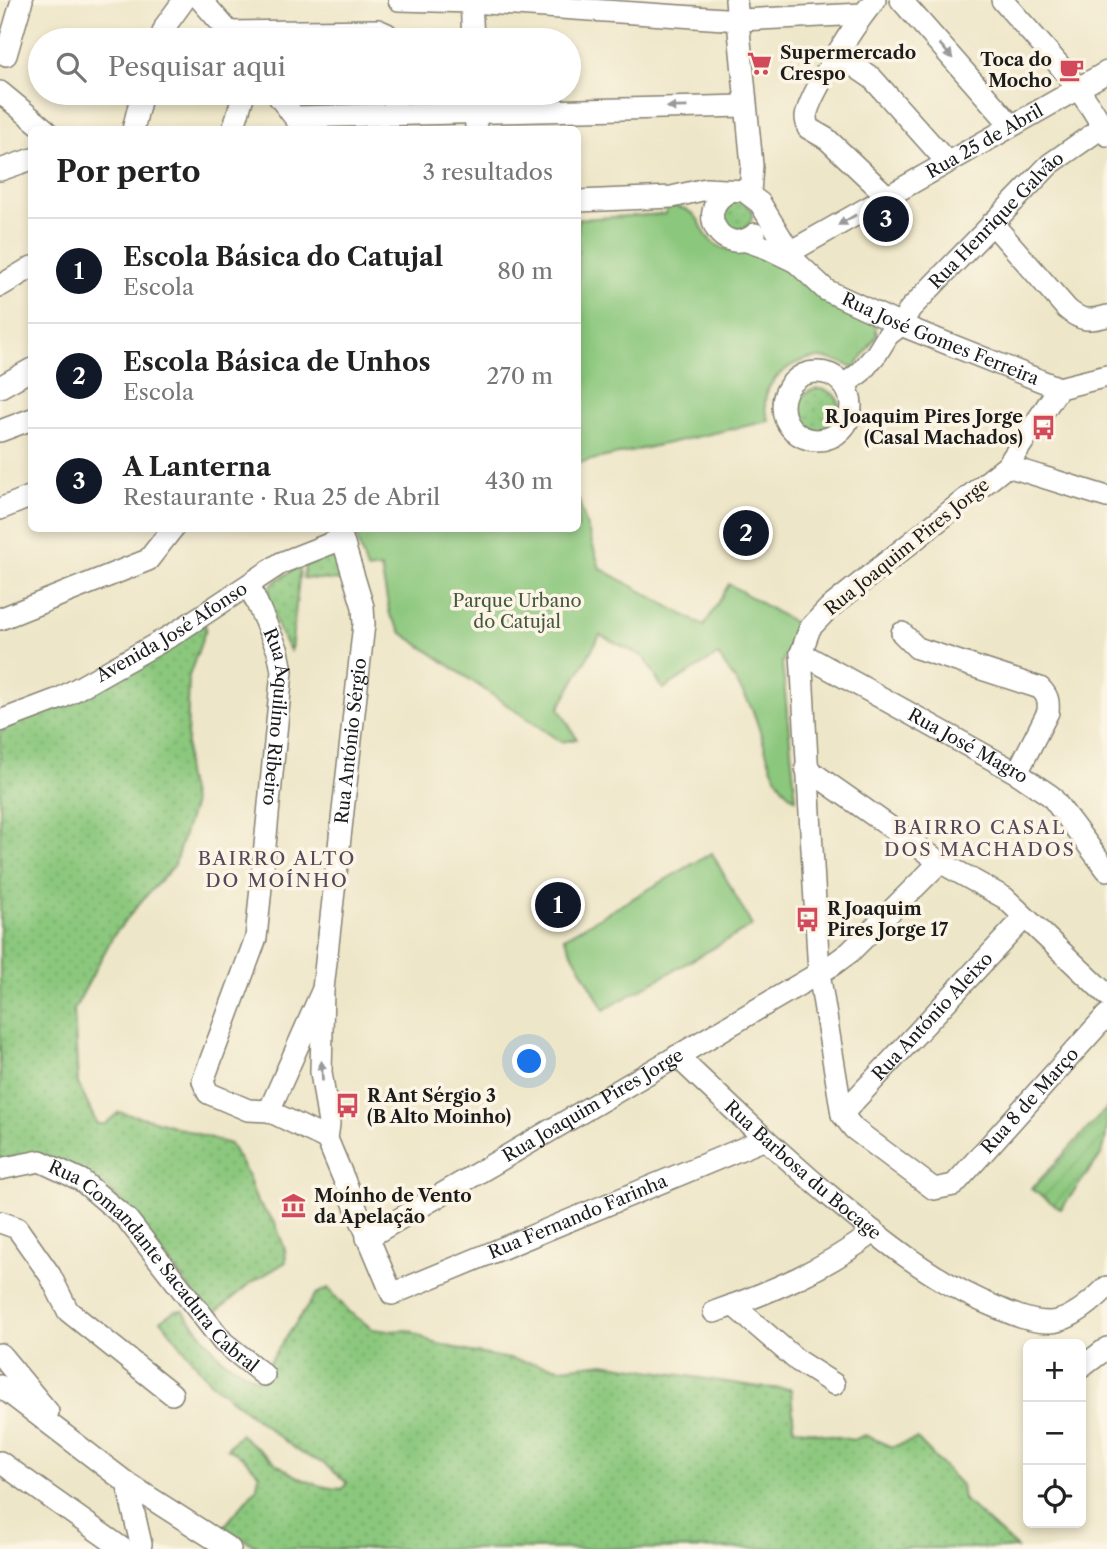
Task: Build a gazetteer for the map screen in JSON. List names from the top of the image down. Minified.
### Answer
{"streets":{"street":["Rua 25 de Abril","Rua Henrique Galvão","Rua José Gomes Ferreira","Rua Joaquim Pires Jorge","Avenida José Afonso","Rua Aquilíno Ribeiro","Rua António Sérgio","Rua José Magro","Rua António Aleixo","Rua 8 de Março","Rua Barbosa du Bocage","Rua Fernando Farinha","Rua Comandante Sacadura Cabral"]},"crossings":[["Rua 25 de Abril","Rua José Gomes Ferreira"],["Rua Henrique Galvão","Rua José Gomes Ferreira"],["Rua José Gomes Ferreira","Rua Joaquim Pires Jorge"],["Rua Joaquim Pires Jorge","Rua José Magro"],["Rua Joaquim Pires Jorge","Rua António Aleixo"],["Rua Joaquim Pires Jorge","Rua 8 de Março"],["Rua Joaquim Pires Jorge","Rua Barbosa du Bocage"],["Rua Joaquim Pires Jorge","Rua Fernando Farinha"],["Avenida José Afonso","Rua Aquilíno Ribeiro"],["Avenida José Afonso","Rua António Sérgio"],["Rua Aquilíno Ribeiro","Rua António Sérgio"],["Rua António Aleixo","Rua 8 de Março"],["Rua Barbosa du Bocage","Rua Fernando Farinha"]],"districts":["BAIRRO CASAL DOS MACHADOS","BAIRRO ALTO DO MOÍNHO"],"parks":["Parque Urbano do Catujal"],"places":{"supermarket":["Supermercado Crespo"],"cafe":["Toca do Mocho"],"bus stop":["R Joaquim Pires Jorge (Casal Machados)","R Joaquim Pires Jorge 17","R Ant Sérgio 3 (B Alto Moinho)"],"museum":["Moínho de Vento da Apelação"]},"page":{"search":"Pesquisar aqui","heading":["Por perto","3 resultados"],"pins":["3","2","1"],"list":[{"mark":"1","name":"Escola Básica do Catujal","note":"Escola","value":"80 m"},{"mark":"2","name":"Escola Básica de Unhos","note":"Escola","value":"270 m"},{"mark":"3","name":"A Lanterna","note":"Restaurante · Rua 25 de Abril","value":"430 m"}],"map_buttons":["+","−"]}}
